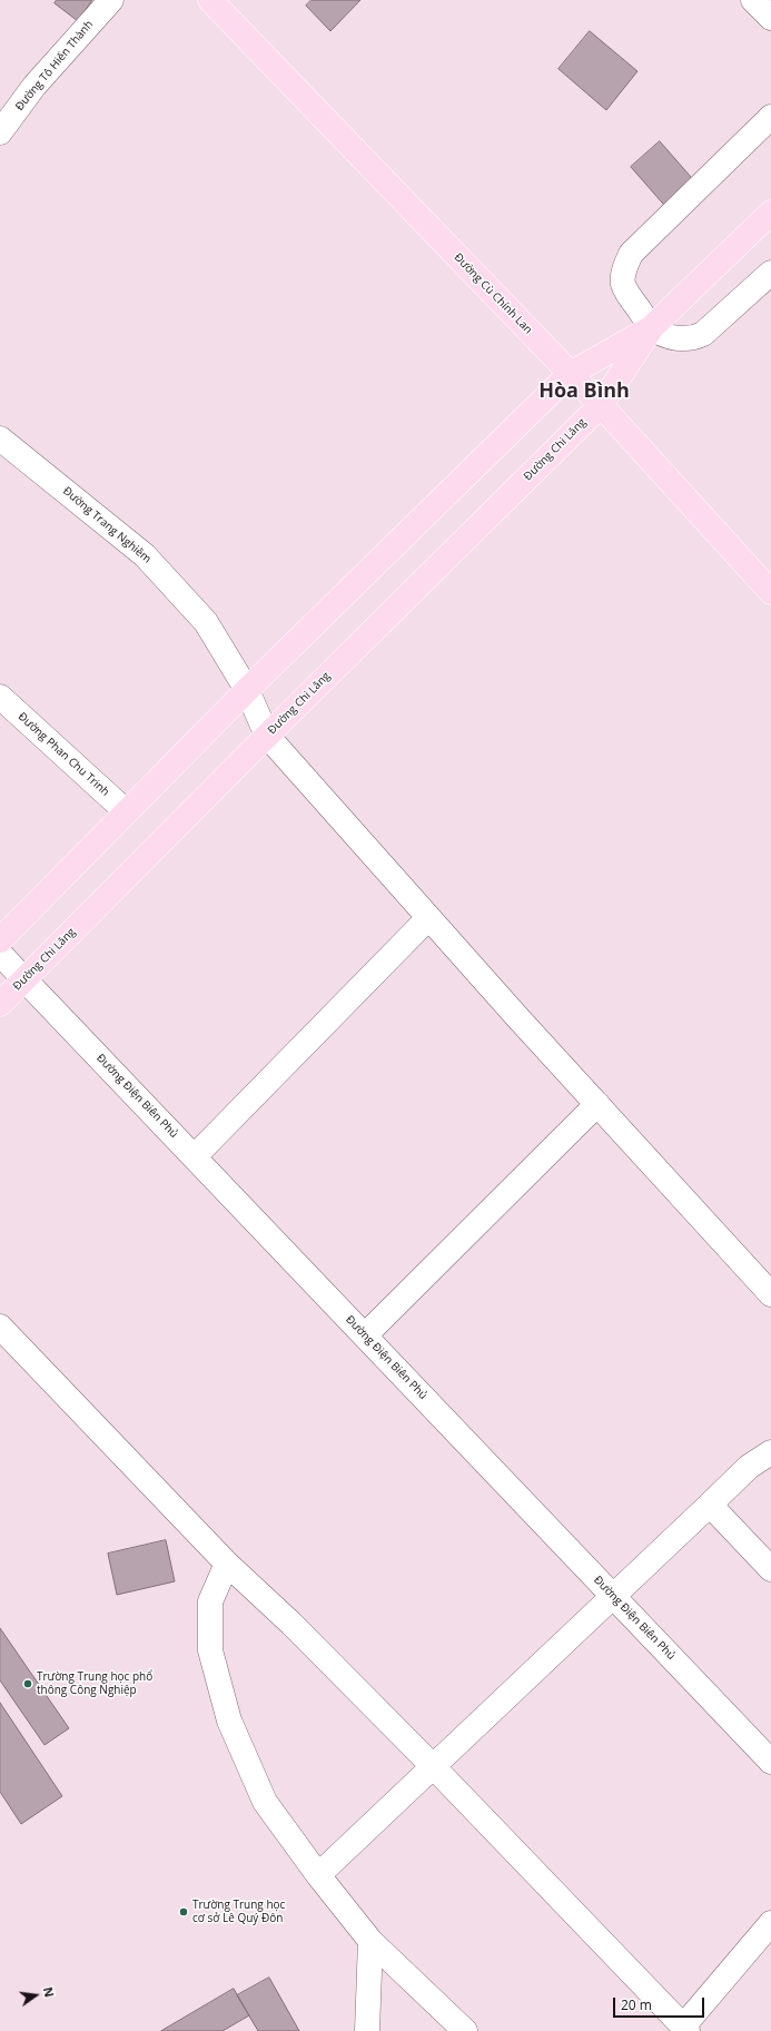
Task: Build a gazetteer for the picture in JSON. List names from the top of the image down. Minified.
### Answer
{"streets":{"main road":["Đường Cù Chính Lan","Đường Chi Lăng"],"street":["Đường Tô Hiến Thành","Đường Trang Nghiêm","Đường Phan Chu Trinh","Đường Điện Biên Phủ"]},"crossings":[["Đường Cù Chính Lan","Đường Chi Lăng"],["Đường Chi Lăng","Đường Trang Nghiêm"],["Đường Chi Lăng","Đường Điện Biên Phủ"]],"districts":["Hòa Bình"],"places":["Trường Trung học phổ thông Công Nghiệp","Trường Trung học cơ sở Lê Quý Đôn"],"scale_bar":"20 m","north":"right"}
